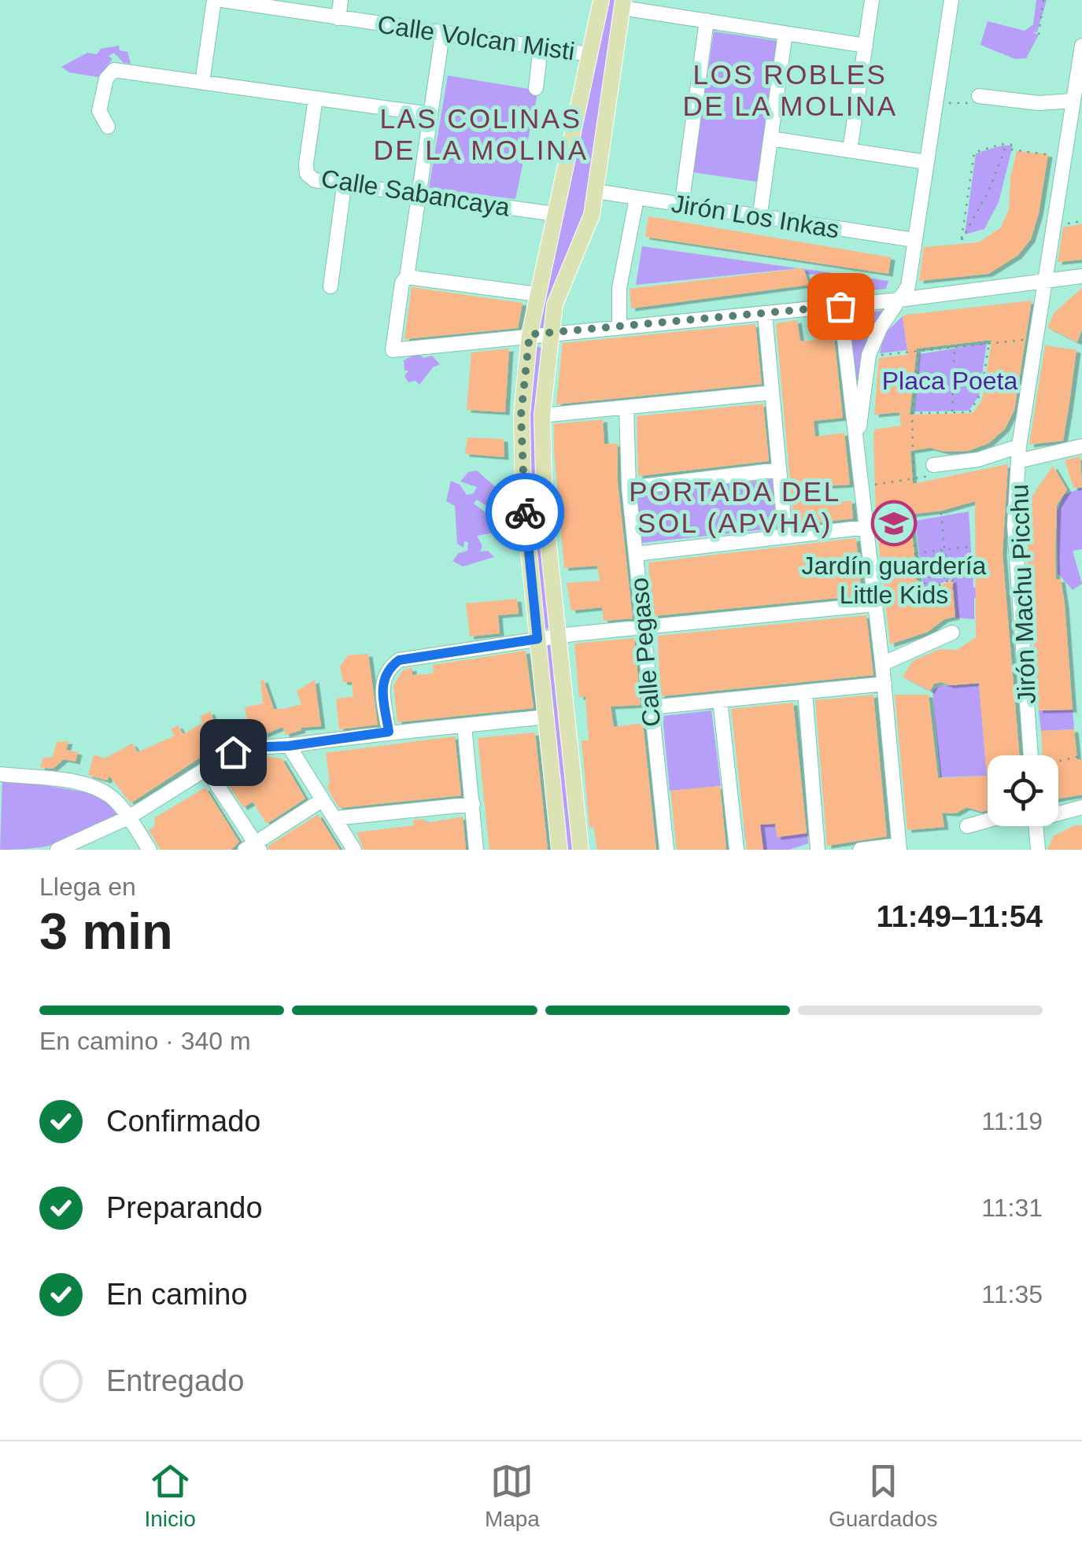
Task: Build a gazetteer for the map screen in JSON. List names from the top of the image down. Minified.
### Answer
{"streets":{"street":["Calle Volcan Misti","Calle Sabancaya","Jirón Los Inkas","Jirón Machu Picchu","Calle Pegaso"]},"districts":["LOS ROBLES DE LA MOLINA","LAS COLINAS DE LA MOLINA","PORTADA DEL SOL (APVHA)"],"parks":["Placa Poeta"],"places":{"school or university":["Jardín guardería Little Kids"]},"page":{"heading":["3 min","Llega en","11:49–11:54"],"bar":"En camino · 340 m","list":[["Confirmado","11:19"],["Preparando","11:31"],["En camino","11:35"],"Entregado"],"tabs":["Inicio","Mapa","Guardados"]}}
